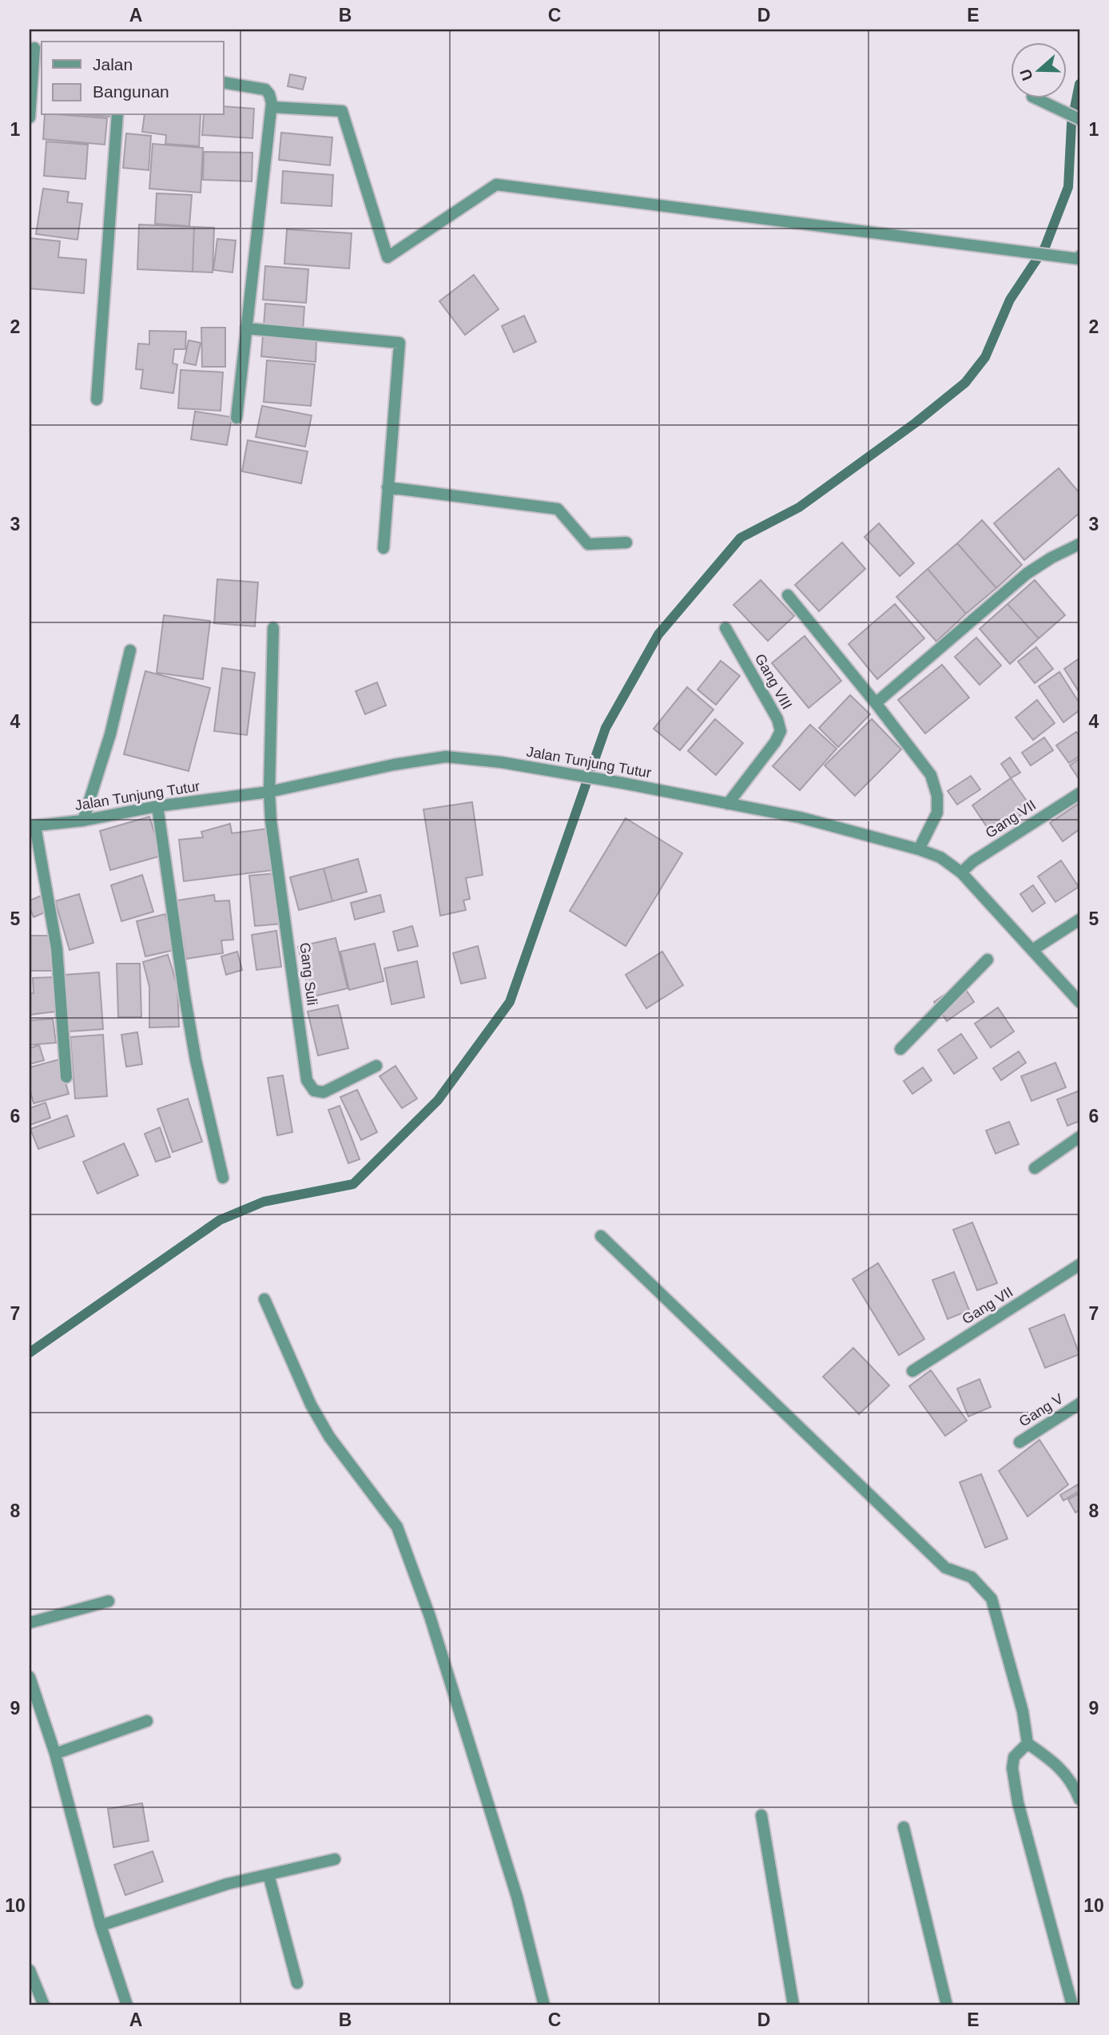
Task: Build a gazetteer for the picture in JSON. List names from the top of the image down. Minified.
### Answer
{"streets":{"street":["Gang VIII","Jalan Tunjung Tutur","Gang VII","Gang Suli","Gang V"]},"crossings":[["Gang VIII","Jalan Tunjung Tutur"],["Jalan Tunjung Tutur","Gang VII"],["Jalan Tunjung Tutur","Gang Suli"]],"legend":["Jalan","Bangunan"],"north":"left","grid":{"columns":["A","B","C","D","E"],"rows":["1","2","3","4","5","6","7","8","9","10"]}}
